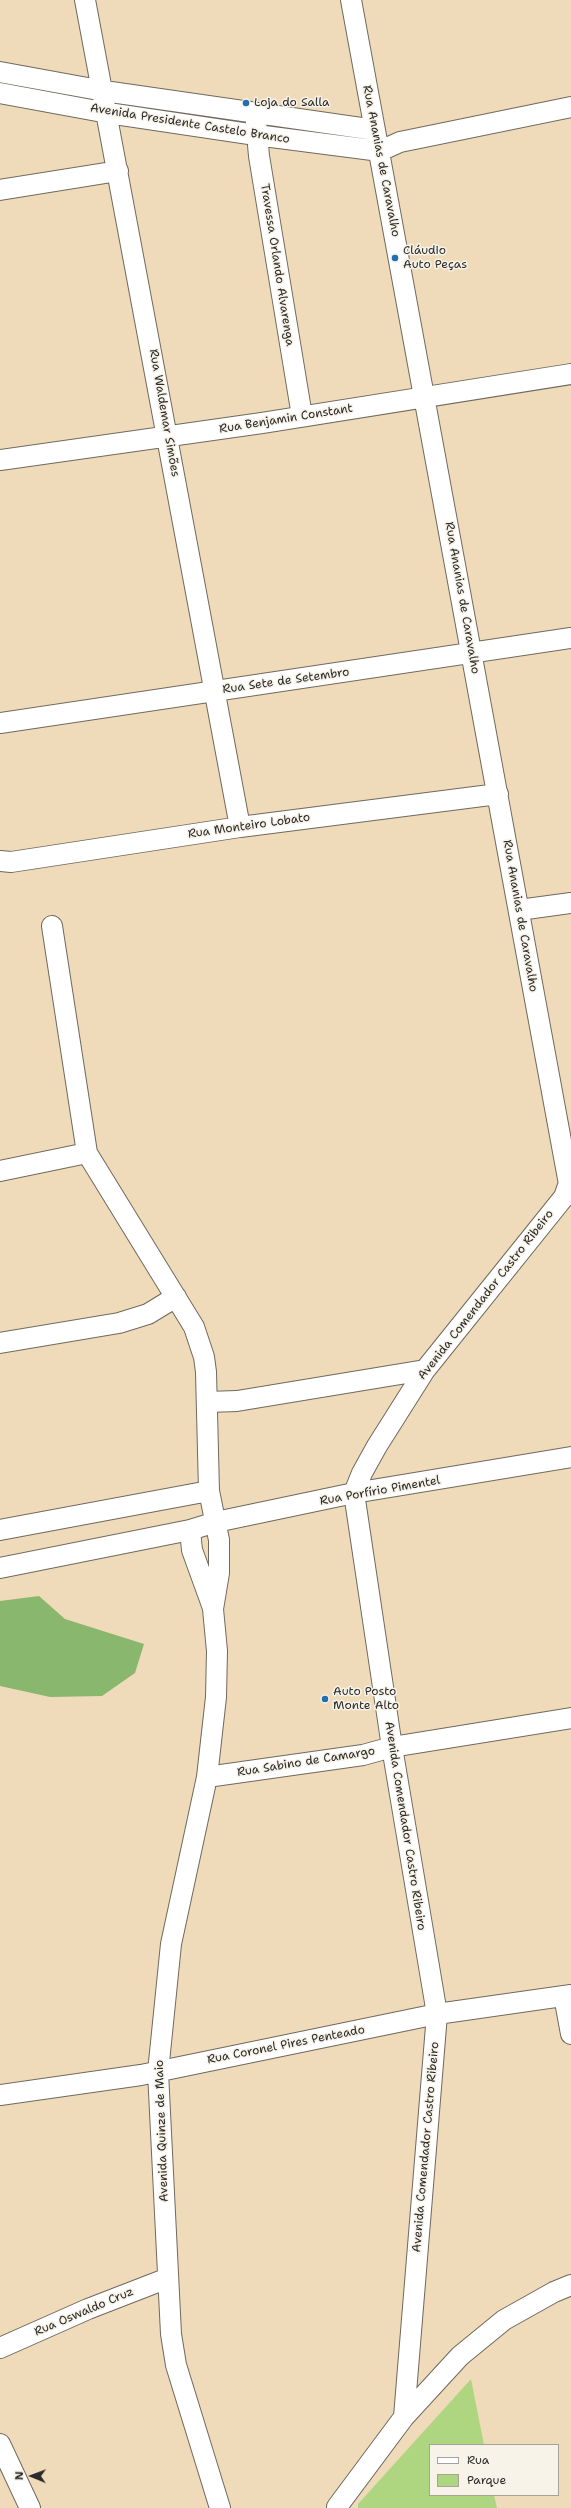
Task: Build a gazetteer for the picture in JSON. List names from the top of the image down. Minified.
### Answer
{"streets":{"street":["Avenida Presidente Castelo Branco","Rua Ananias de Caravalho","Travessa Orlando Alvarenga","Rua Waldemar Simões","Rua Benjamin Constant","Rua Sete de Setembro","Rua Monteiro Lobato","Avenida Comendador Castro Ribeiro","Rua Porfírio Pimentel","Rua Sabino de Camargo","Rua Coronel Pires Penteado","Avenida Quinze de Maio","Rua Oswaldo Cruz"]},"crossings":[["Avenida Presidente Castelo Branco","Rua Ananias de Caravalho"],["Avenida Presidente Castelo Branco","Travessa Orlando Alvarenga"],["Avenida Presidente Castelo Branco","Rua Waldemar Simões"],["Rua Ananias de Caravalho","Rua Benjamin Constant"],["Rua Ananias de Caravalho","Rua Sete de Setembro"],["Rua Ananias de Caravalho","Rua Monteiro Lobato"],["Rua Ananias de Caravalho","Avenida Comendador Castro Ribeiro"],["Travessa Orlando Alvarenga","Rua Benjamin Constant"],["Rua Waldemar Simões","Rua Benjamin Constant"],["Rua Waldemar Simões","Rua Sete de Setembro"],["Rua Waldemar Simões","Rua Monteiro Lobato"],["Avenida Comendador Castro Ribeiro","Rua Porfírio Pimentel"],["Avenida Comendador Castro Ribeiro","Rua Sabino de Camargo"],["Avenida Comendador Castro Ribeiro","Rua Coronel Pires Penteado"],["Rua Sabino de Camargo","Avenida Quinze de Maio"],["Rua Coronel Pires Penteado","Avenida Quinze de Maio"],["Avenida Quinze de Maio","Rua Oswaldo Cruz"]],"places":["Loja do Salla","Cláudio Auto Peças","Auto Posto Monte Alto"],"legend":["Rua","Parque"],"north":"left"}
